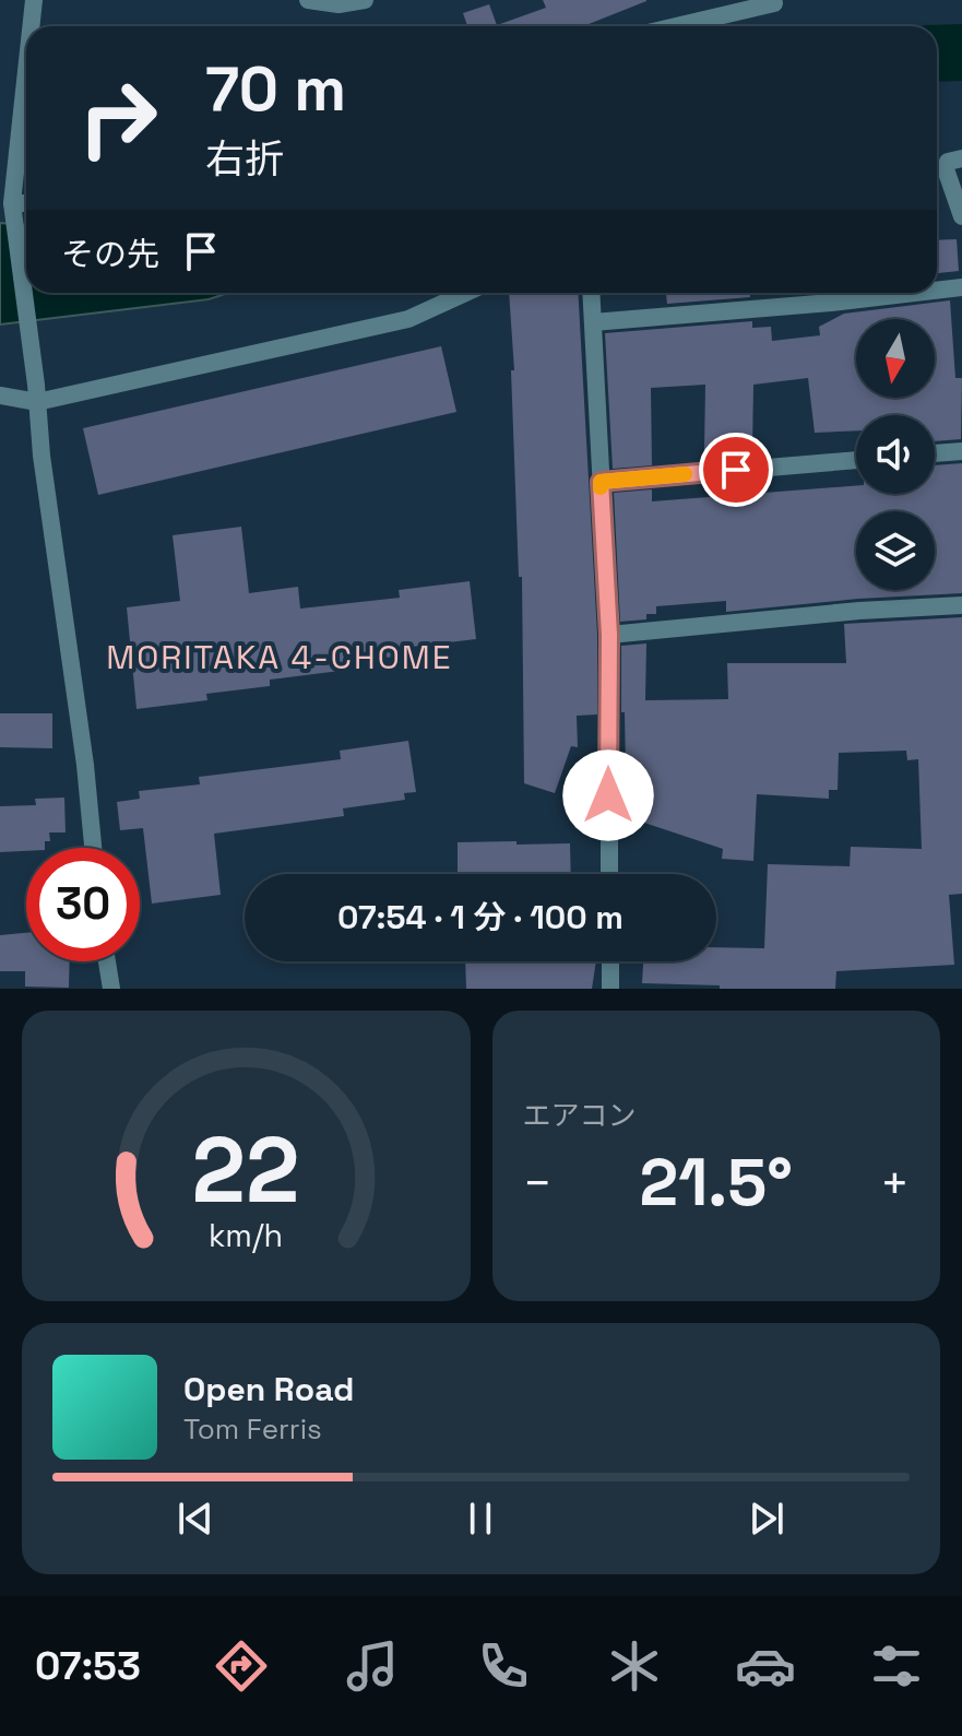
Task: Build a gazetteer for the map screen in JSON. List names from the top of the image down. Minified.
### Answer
{"districts":["MORITAKA 4-CHOME"],"north":"bottom","page":{"turn":["70 m","右折"],"then":"その先","limit":"30","trip":"07:54 · 1 分 · 100 m","tile":"エアコン","heat":["−","21.5°","+"],"song":["Open Road","Tom Ferris"],"tabs":"07:53","gauge":["22","km/h"]}}
